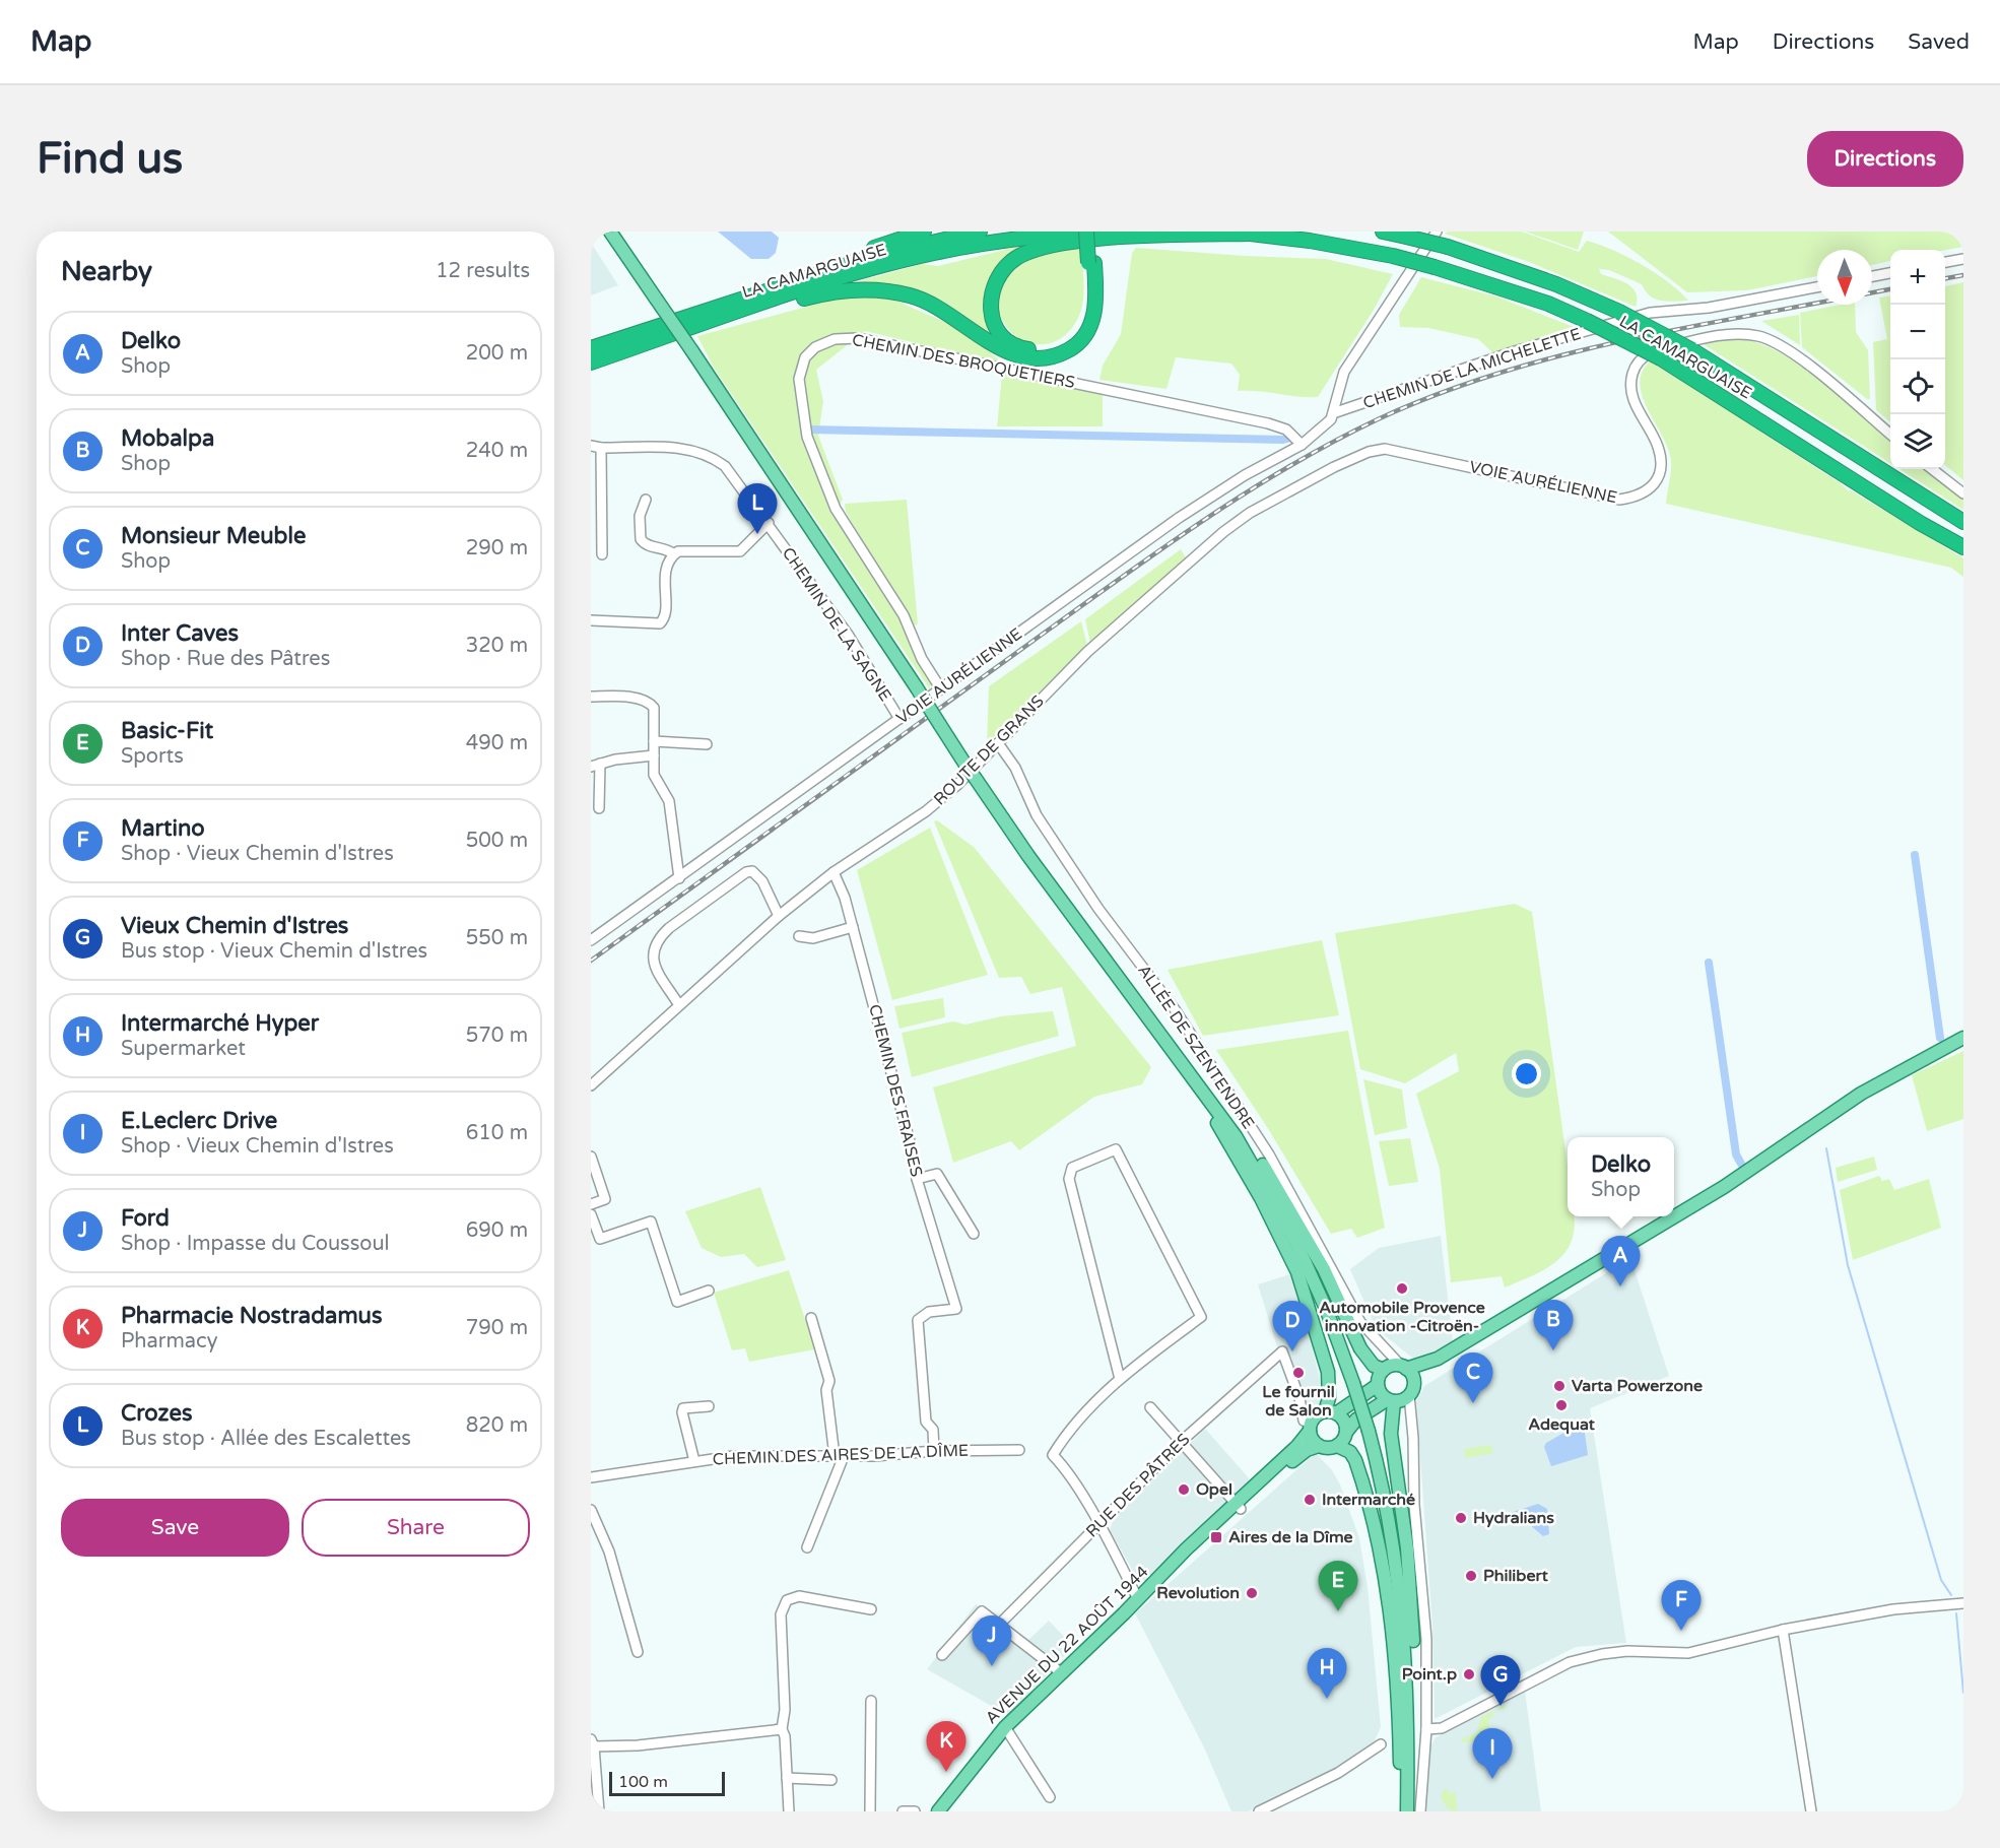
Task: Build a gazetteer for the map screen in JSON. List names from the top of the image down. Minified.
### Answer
{"streets":{"highway":["LA CAMARGUAISE"],"main road":["AVENUE DU 22 AOÛT 1944"],"street":["CHEMIN DES BROQUETIERS","CHEMIN DE LA MICHELETTE","VOIE AURÉLIENNE","CHEMIN DE LA SAGNE","ROUTE DE GRANS","ALLÉE DE SZENTENDRE","CHEMIN DES FRAISES","CHEMIN DES AIRES DE LA DÎME","RUE DES PÂTRES"]},"crossings":[["CHEMIN DES BROQUETIERS","VOIE AURÉLIENNE"],["CHEMIN DE LA MICHELETTE","VOIE AURÉLIENNE"],["VOIE AURÉLIENNE","CHEMIN DE LA SAGNE"],["VOIE AURÉLIENNE","ROUTE DE GRANS"],["ROUTE DE GRANS","ALLÉE DE SZENTENDRE"],["ROUTE DE GRANS","CHEMIN DES FRAISES"],["CHEMIN DES FRAISES","CHEMIN DES AIRES DE LA DÎME"],["RUE DES PÂTRES","AVENUE DU 22 AOÛT 1944"]],"places":{"other":["Automobile Provence innovation -Citroën-","Le fournil de Salon","Varta Powerzone","Adequat","Opel","Intermarché","Hydralians","Philibert","Revolution","Point.p"],"transit":["Aires de la Dîme"]},"scale_bar":"100 m","north":"bottom","page":{"header":"Map","nav":["Map","Directions","Saved"],"buttons":["Directions",["Save","Share"]],"title":"Find us","heading":["Nearby","12 results"],"map_buttons":["+","−"],"list":[{"mark":"A","name":"Delko","note":"Shop","value":"200 m"},{"mark":"B","name":"Mobalpa","note":"Shop","value":"240 m"},{"mark":"C","name":"Monsieur Meuble","note":"Shop","value":"290 m"},{"mark":"D","name":"Inter Caves","note":"Shop · Rue des Pâtres","value":"320 m"},{"mark":"E","name":"Basic-Fit","note":"Sports","value":"490 m"},{"mark":"F","name":"Martino","note":"Shop · Vieux Chemin d'Istres","value":"500 m"},{"mark":"G","name":"Vieux Chemin d'Istres","note":"Bus stop · Vieux Chemin d'Istres","value":"550 m"},{"mark":"H","name":"Intermarché Hyper","note":"Supermarket","value":"570 m"},{"mark":"I","name":"E.Leclerc Drive","note":"Shop · Vieux Chemin d'Istres","value":"610 m"},{"mark":"J","name":"Ford","note":"Shop · Impasse du Coussoul","value":"690 m"},{"mark":"K","name":"Pharmacie Nostradamus","note":"Pharmacy","value":"790 m"},{"mark":"L","name":"Crozes","note":"Bus stop · Allée des Escalettes","value":"820 m"}],"pins":["L","A","B","D","C","E","F","J","H","G","K","I"],"popup":["Delko","Shop"],"scale":"100 m"}}
